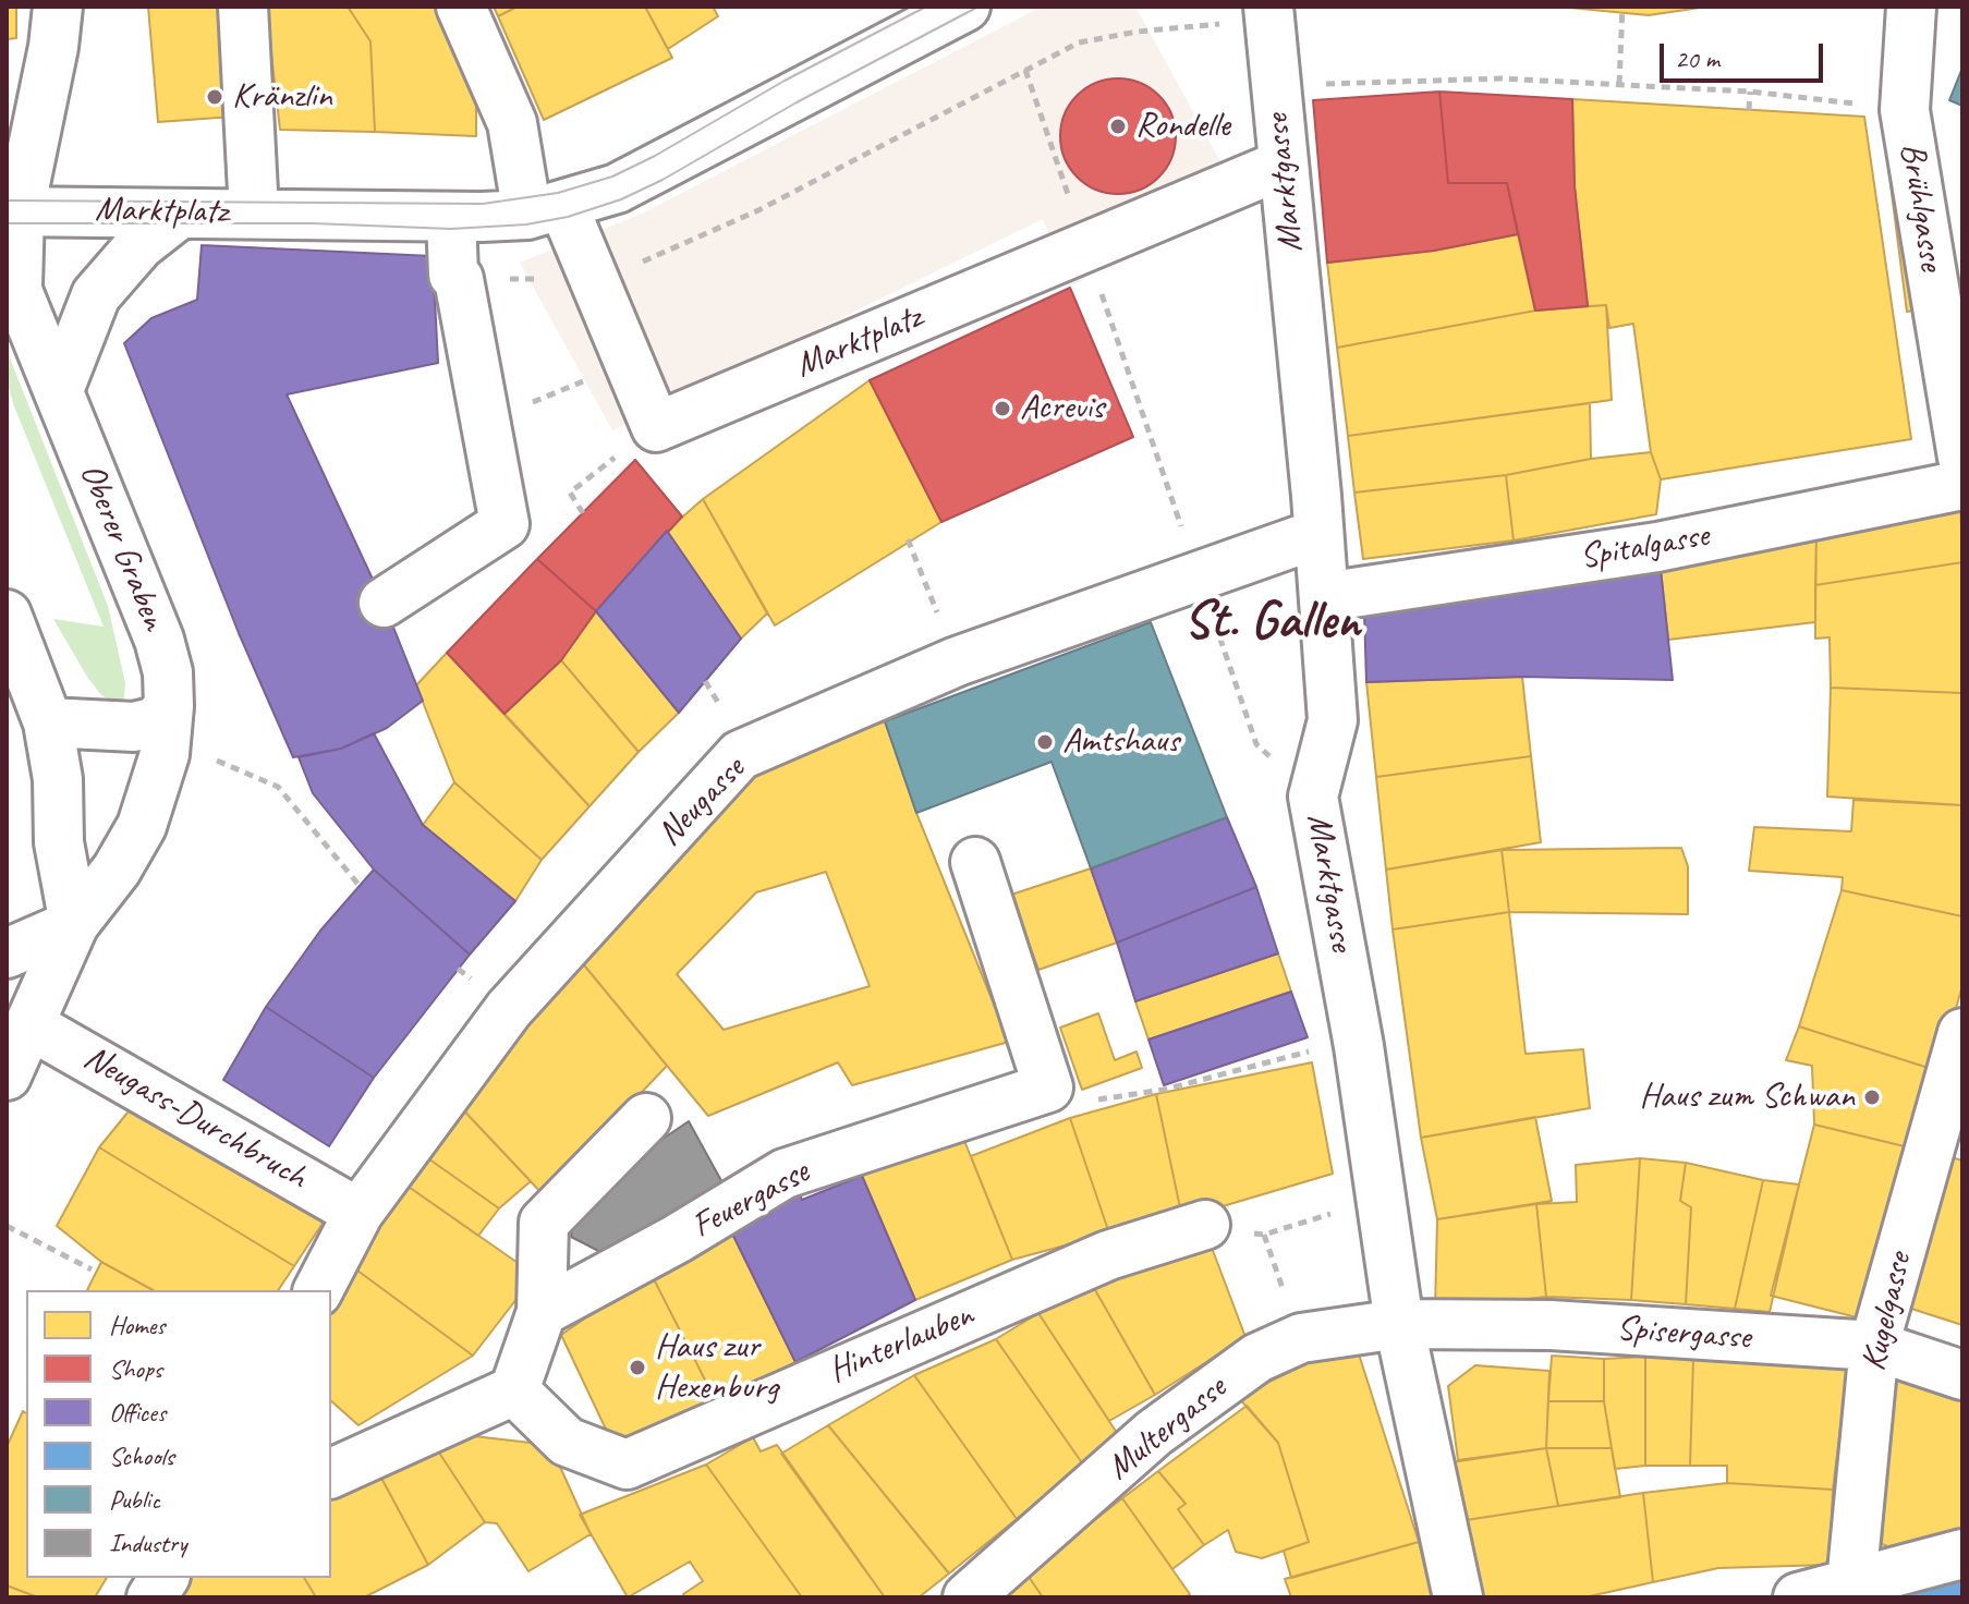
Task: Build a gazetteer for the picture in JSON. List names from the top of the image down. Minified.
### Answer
{"streets":{"street":["Marktgasse","Brühlgasse","Marktplatz","Oberer Graben","Spitalgasse","Neugasse","Neugass-Durchbruch","Feuergasse","Kugelgasse","Spisergasse","Hinterlauben","Multergasse"]},"crossings":[["Marktgasse","Marktplatz"],["Marktgasse","Spitalgasse"],["Marktgasse","Neugasse"],["Marktgasse","Spisergasse"],["Marktgasse","Multergasse"],["Marktplatz","Oberer Graben"],["Oberer Graben","Neugass-Durchbruch"],["Neugasse","Neugass-Durchbruch"],["Kugelgasse","Spisergasse"],["Spisergasse","Multergasse"]],"districts":["St. Gallen"],"places":["Kränzlin","Rondelle","Acrevis","Amtshaus","Haus zum Schwan","Haus zur Hexenburg"],"legend":["Homes","Shops","Offices","Schools","Public","Industry"],"scale_bar":"20 m"}
